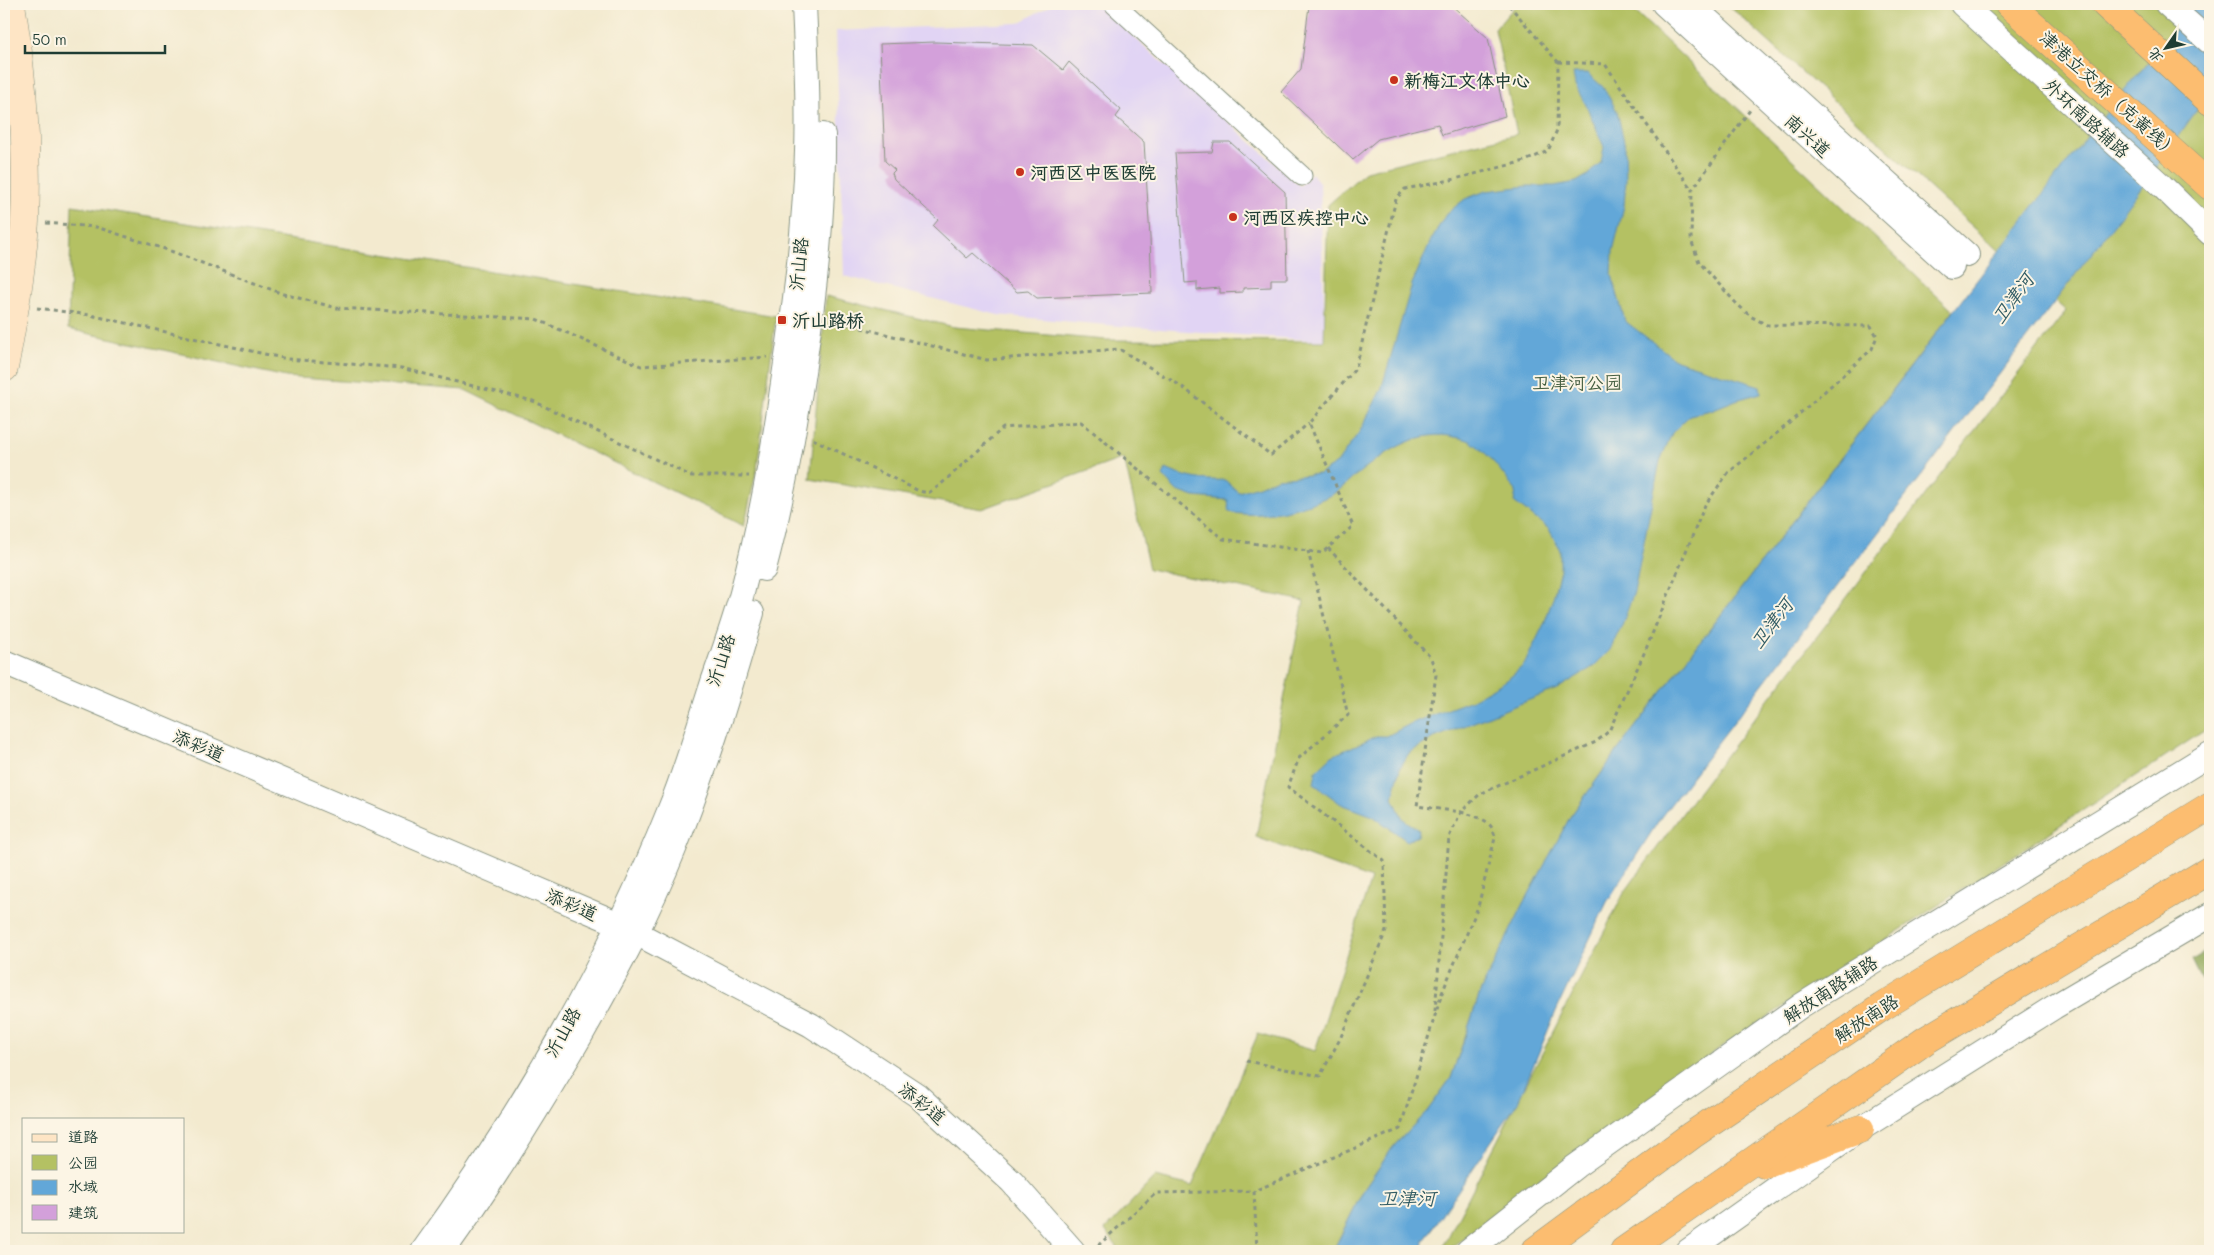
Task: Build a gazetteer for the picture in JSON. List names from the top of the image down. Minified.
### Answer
{"streets":{"highway":["津港立交桥（克黄线）","解放南路"],"street":["外环南路辅路","南兴道","沂山路","添彩道","解放南路辅路"]},"crossings":[["沂山路","添彩道"]],"water":["卫津河"],"parks":["卫津河公园"],"places":{"other":["新梅江文体中心","河西区中医医院","河西区疾控中心"],"transit":["沂山路桥"]},"legend":["道路","公园","水域","建筑"],"scale_bar":"50 m","north":"bottom left"}
